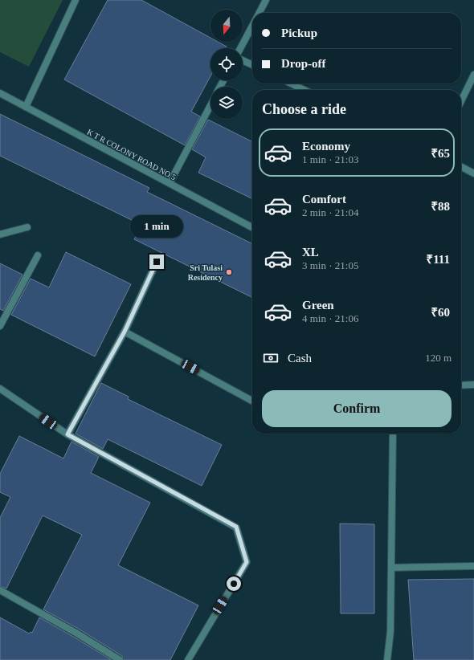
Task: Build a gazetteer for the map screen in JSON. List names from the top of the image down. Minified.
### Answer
{"streets":{"street":["K T R COLONY ROAD NO 5"]},"places":["Sri Tulasi Residency"],"north":"bottom","page":{"banner":["Pickup","Drop-off"],"heading":"Choose a ride","list":[{"name":"Economy","note":"1 min · 21:03","value":"₹65"},{"name":"Comfort","note":"2 min · 21:04","value":"₹88"},{"name":"XL","note":"3 min · 21:05","value":"₹111"},{"name":"Green","note":"4 min · 21:06","value":"₹60"}],"bubble":"1 min","pay":["Cash","120 m"],"buttons":"Confirm"}}
